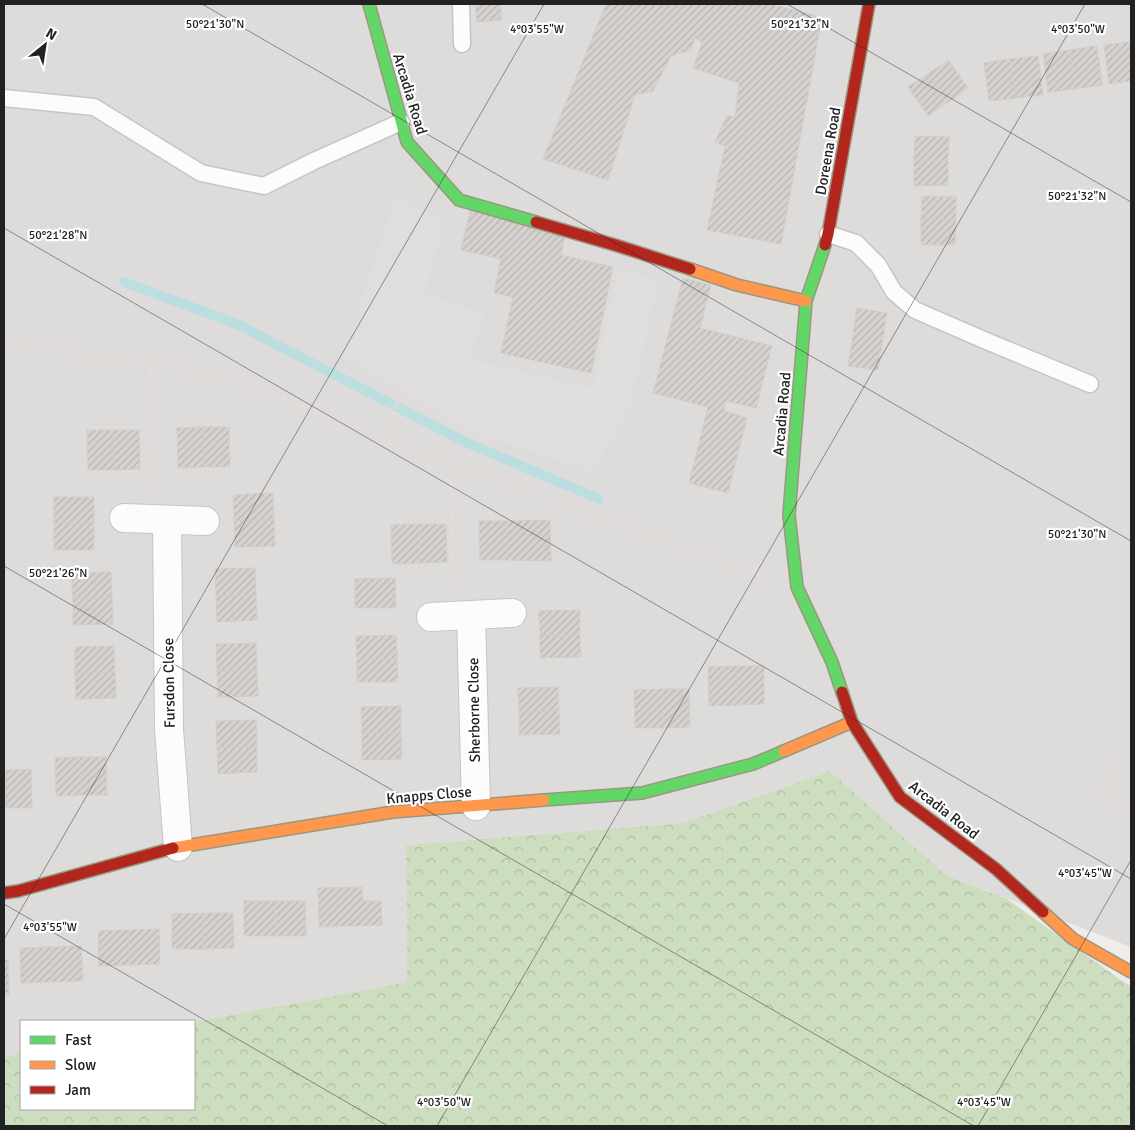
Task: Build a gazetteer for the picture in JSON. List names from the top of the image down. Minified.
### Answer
{"streets":{"street":["Arcadia Road","Doreena Road","Fursdon Close","Sherborne Close","Knapps Close"]},"crossings":[["Arcadia Road","Doreena Road"],["Arcadia Road","Knapps Close"],["Fursdon Close","Knapps Close"],["Sherborne Close","Knapps Close"]],"legend":["Fast","Slow","Jam"],"north":"top right","coordinates":["50°21'30\"N","50°21'32\"N","4°03'50\"W","4°03'55\"W","50°21'28\"N","50°21'26\"N","4°03'45\"W"]}
